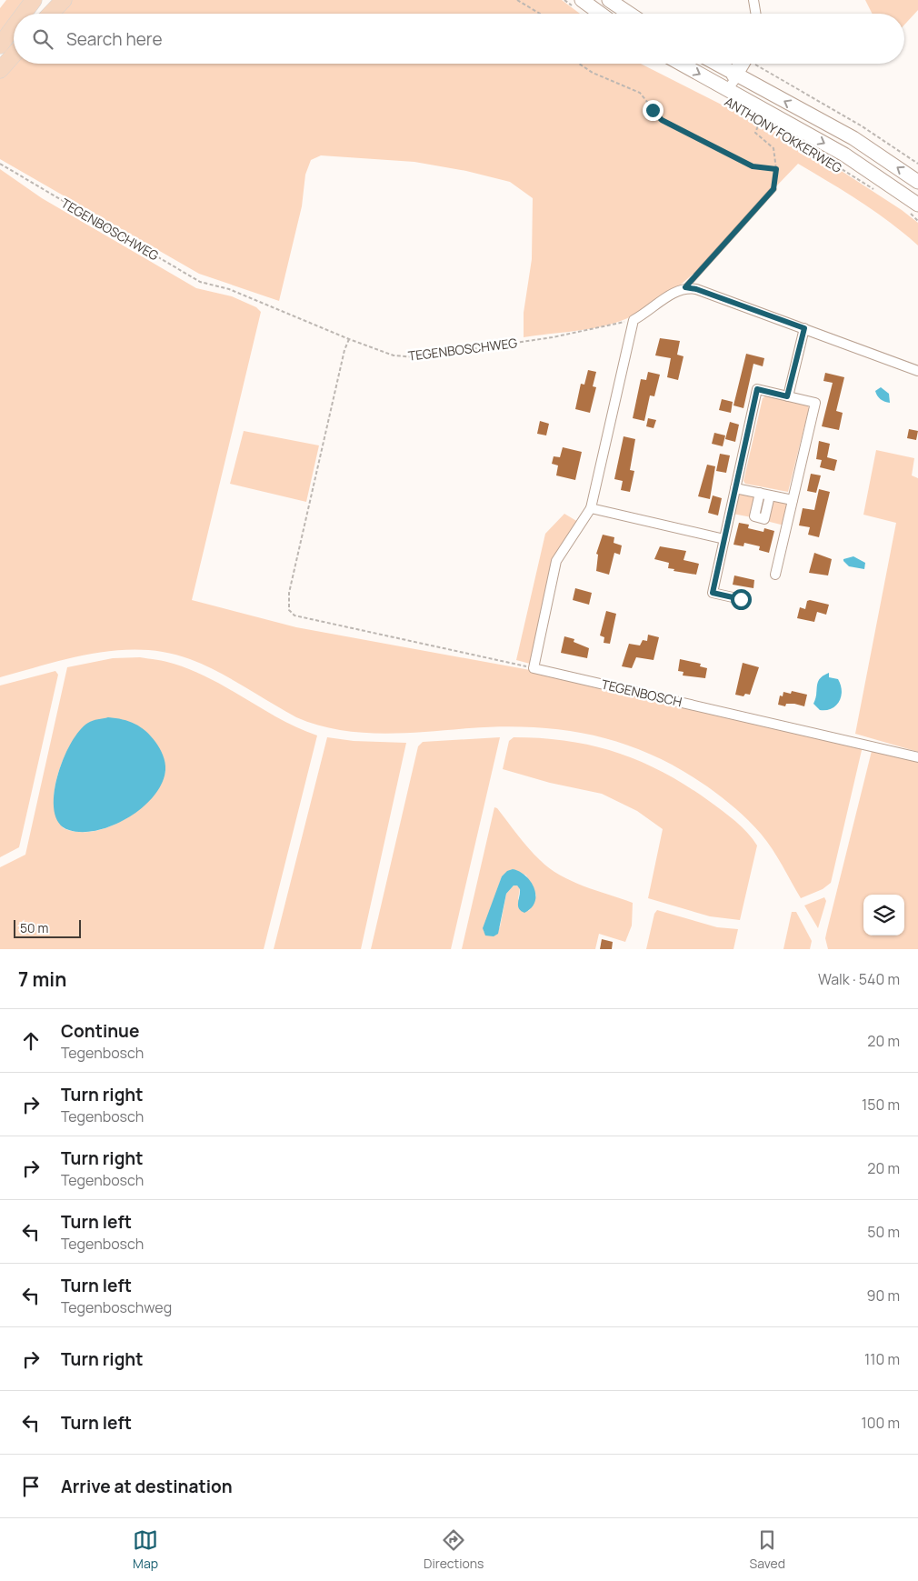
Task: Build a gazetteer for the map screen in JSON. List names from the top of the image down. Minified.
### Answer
{"streets":{"main road":["ANTHONY FOKKERWEG"],"street":["TEGENBOSCH"],"path":["TEGENBOSCHWEG"]},"scale_bar":"50 m","page":{"search":"Search here","scale":"50 m","heading":["7 min","Walk · 540 m"],"list":[["Continue","Tegenbosch","20 m"],["Turn right","Tegenbosch","150 m"],["Turn right","Tegenbosch","20 m"],["Turn left","Tegenbosch","50 m"],["Turn left","Tegenboschweg","90 m"],["Turn right","110 m"],["Turn left","100 m"],"Arrive at destination"],"nav":["Map","Directions","Saved"]}}
